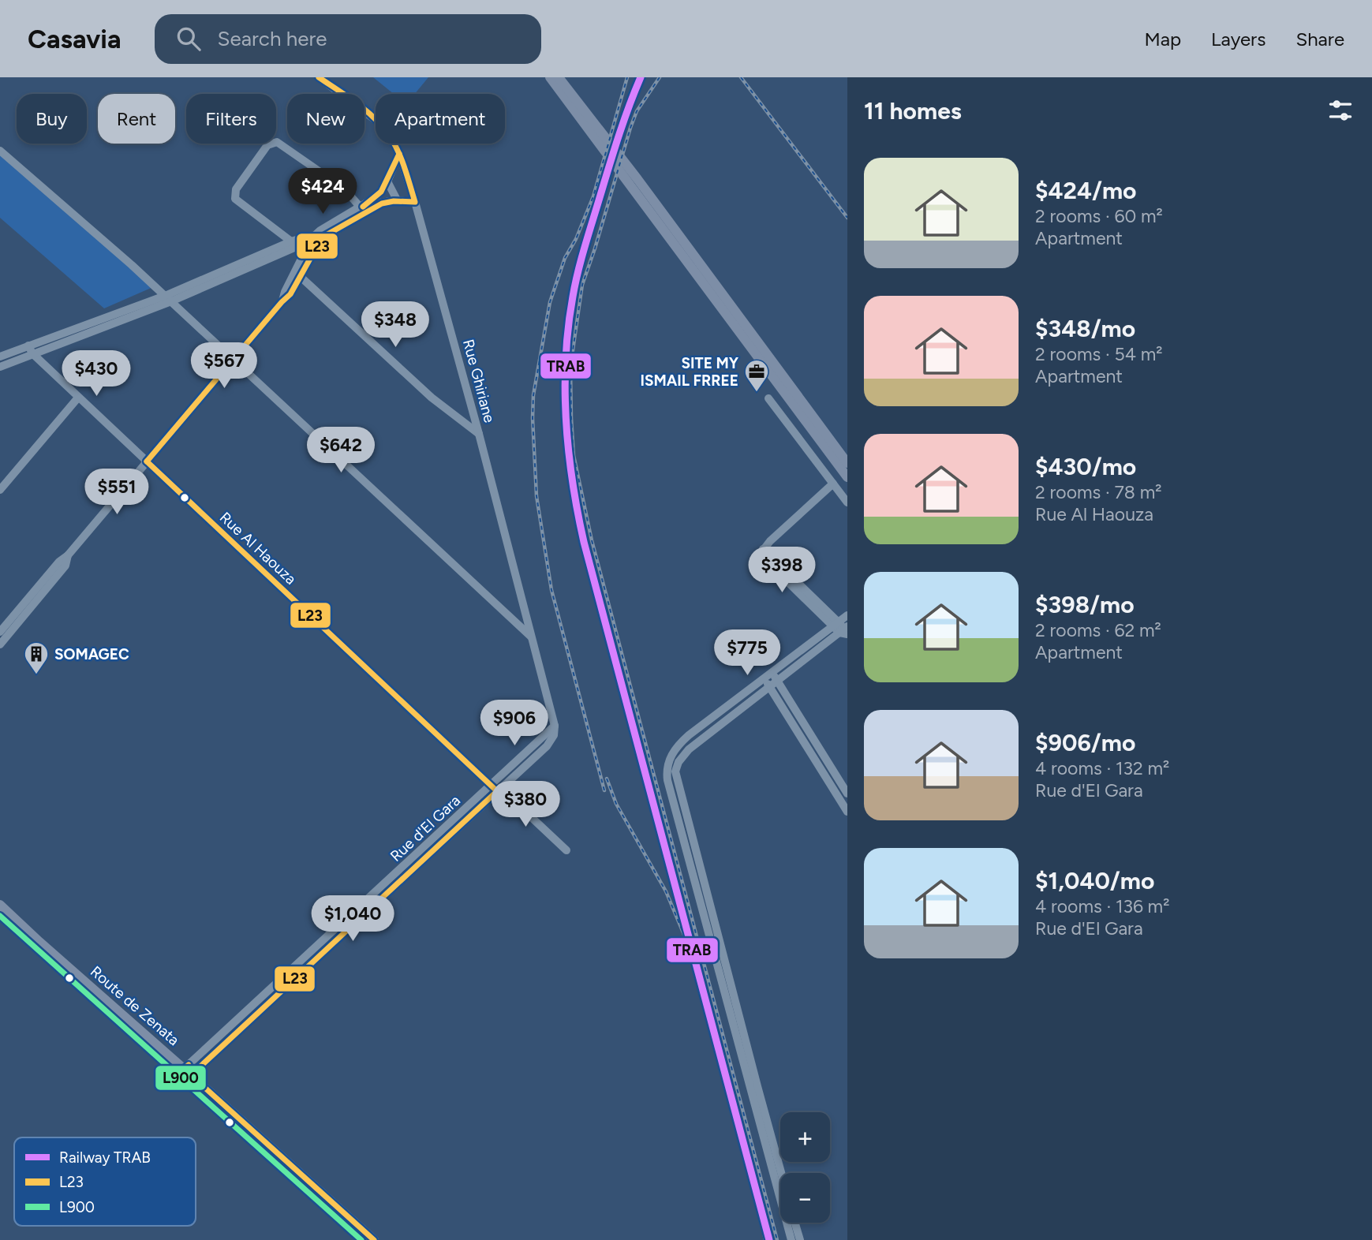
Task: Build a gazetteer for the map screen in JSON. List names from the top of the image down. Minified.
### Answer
{"streets":{"main road":["Route de Zenata"],"street":["Rue Ghiriane","Rue Al Haouza","Rue d'El Gara"]},"crossings":[["Rue Ghiriane","Rue d'El Gara"],["Rue Al Haouza","Rue d'El Gara"],["Rue d'El Gara","Route de Zenata"]],"places":{"office":["SITE MY ISMAIL FRREE"],"building":["SOMAGEC"]},"lines":["rail line TRAB","transit line L23","transit line L900"],"legend":["Railway TRAB","L23","L900"],"page":{"header":"Casavia","search":"Search here","nav":["Map","Layers","Share"],"heading":"11 homes","chip":["Buy","Rent","Filters","New","Apartment"],"list":[{"name":"$424/mo","note":"2 rooms · 60 m² · Apartment"},{"name":"$348/mo","note":"2 rooms · 54 m² · Apartment"},{"name":"$430/mo","note":"2 rooms · 78 m² · Rue Al Haouza"},{"name":"$398/mo","note":"2 rooms · 62 m² · Apartment"},{"name":"$906/mo","note":"4 rooms · 132 m² · Rue d'El Gara"},{"name":"$1,040/mo","note":"4 rooms · 136 m² · Rue d'El Gara"}],"price":["$424","$348","$567","$430","$642","$551","$398","$775","$906","$380","$1,040"],"map_buttons":["+","−"]}}
